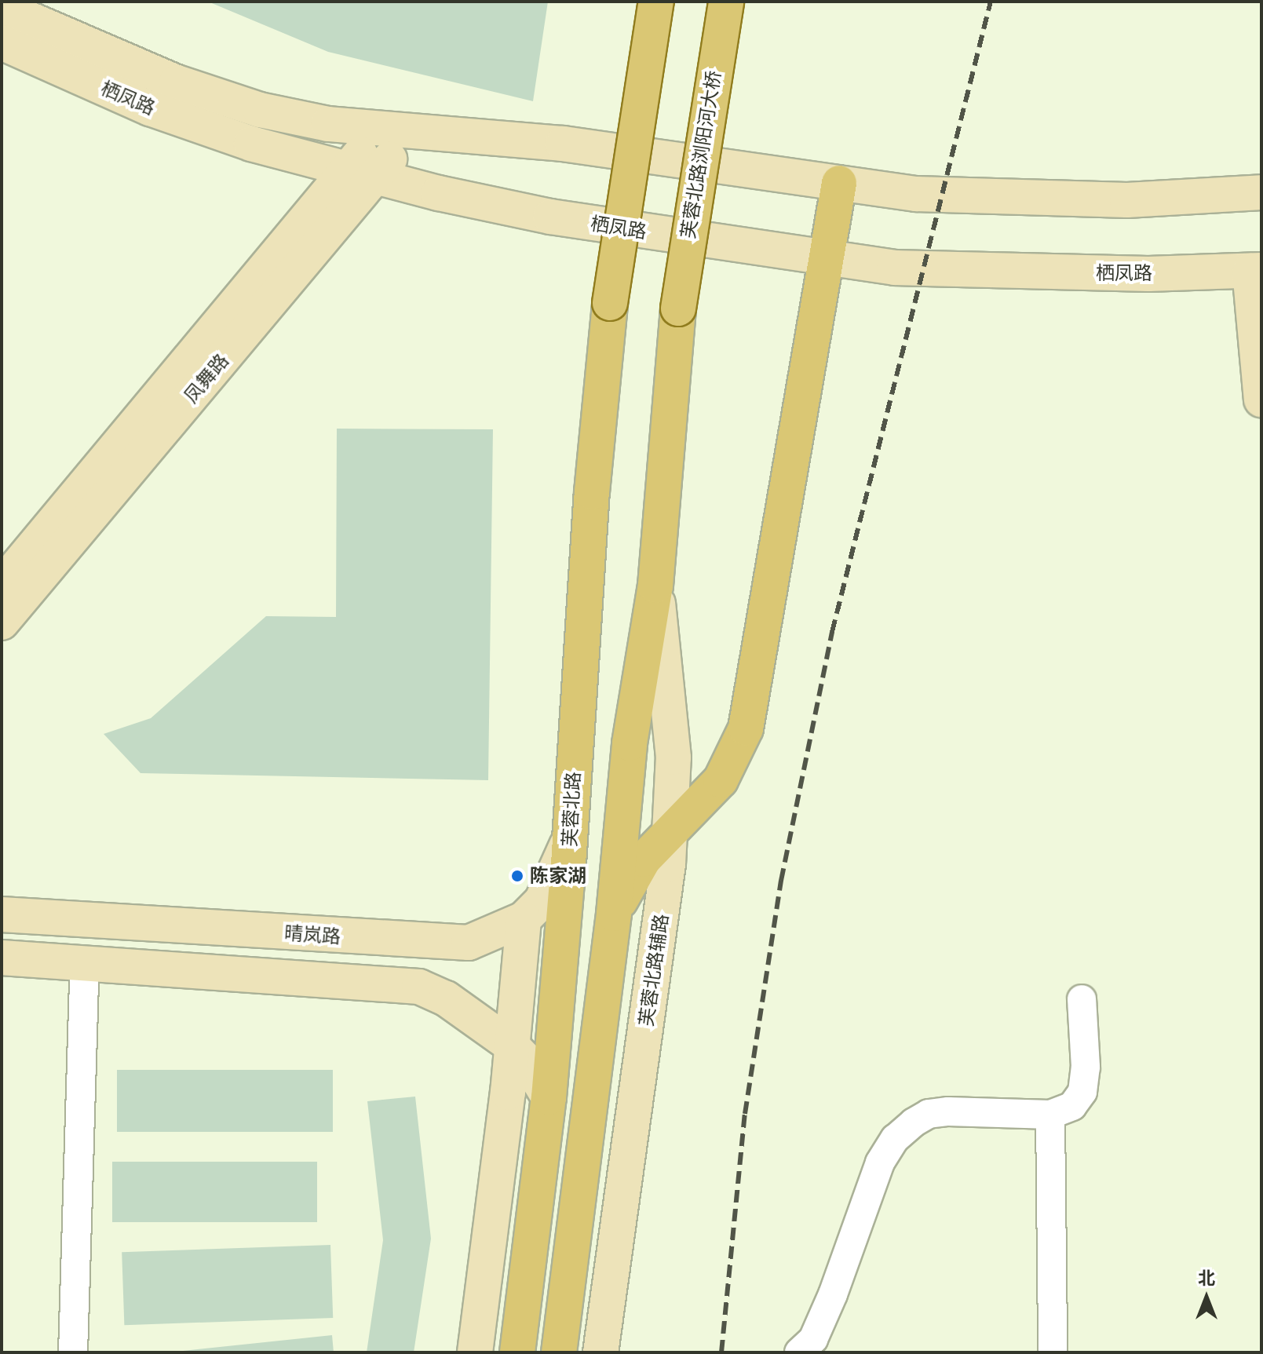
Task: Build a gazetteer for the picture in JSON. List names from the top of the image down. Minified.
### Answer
{"streets":{"main road":["芙蓉北路浏阳河大桥","芙蓉北路"],"street":["栖凤路","凤舞路","晴岚路","芙蓉北路辅路"]},"crossings":[["栖凤路","凤舞路"],["芙蓉北路浏阳河大桥","芙蓉北路辅路"],["芙蓉北路","晴岚路"]],"places":["陈家湖"],"north":"top"}
